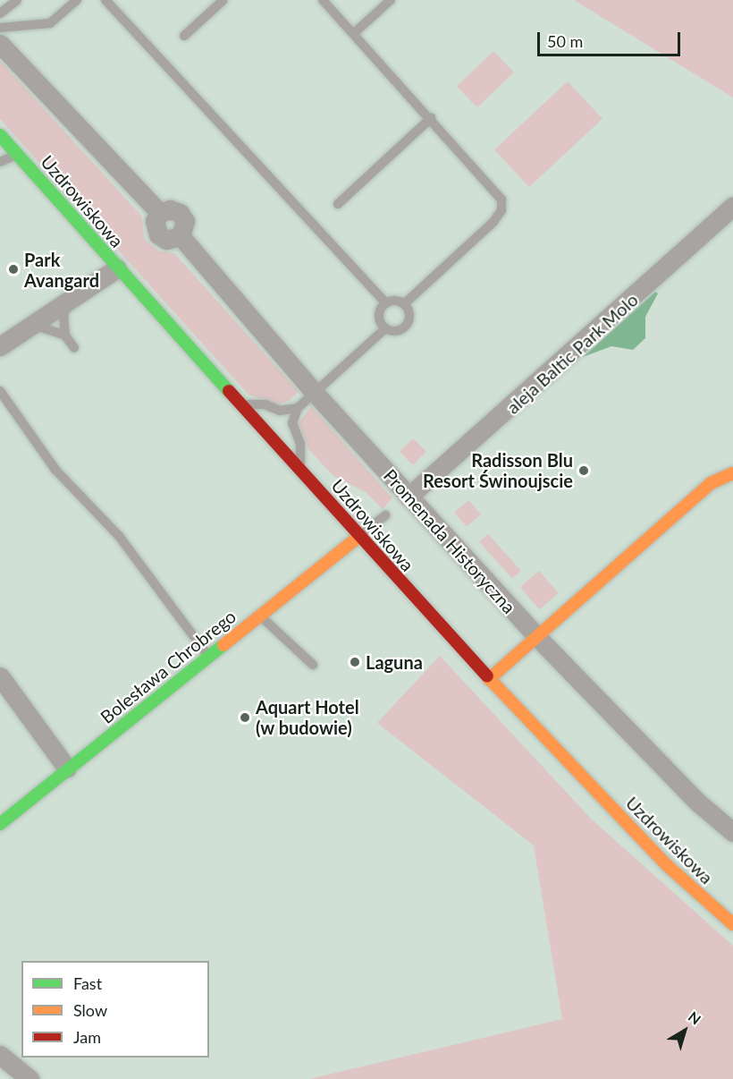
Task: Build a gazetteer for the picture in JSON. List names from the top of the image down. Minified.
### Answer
{"streets":{"street":["Uzdrowiskowa","aleja Baltic Park Molo","Promenada Historyczna","Bolesława Chrobrego"]},"crossings":[["Uzdrowiskowa","Bolesława Chrobrego"],["aleja Baltic Park Molo","Promenada Historyczna"]],"places":["Park Avangard","Radisson Blu Resort Świnoujscie","Laguna","Aquart Hotel (w budowie)"],"legend":["Fast","Slow","Jam"],"scale_bar":"50 m","north":"top right"}
